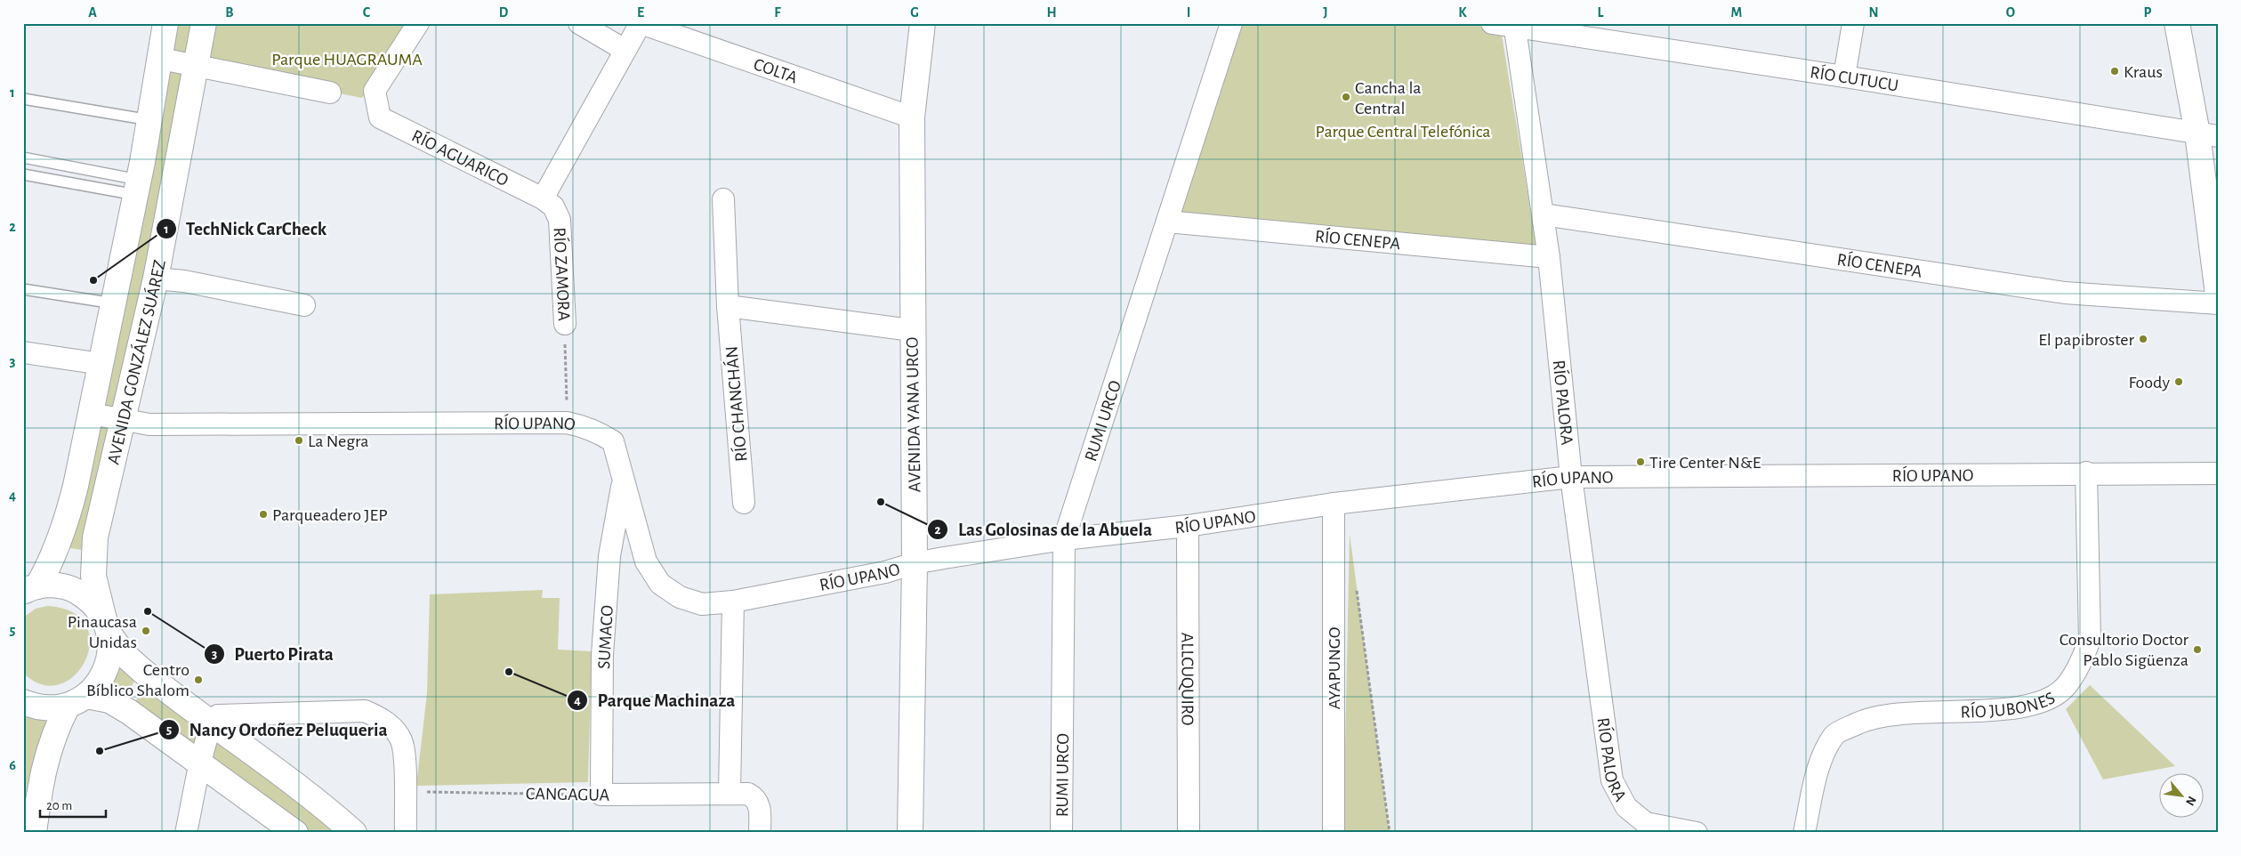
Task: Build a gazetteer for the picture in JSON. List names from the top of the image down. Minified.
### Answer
{"streets":{"main road":["AVENIDA GONZÁLEZ SUÁREZ","AVENIDA YANA URCO"],"street":["COLTA","RÍO CUTUCU","RÍO AGUARICO","RÍO CENEPA","RÍO ZAMORA","RÍO PALORA","RÍO CHANCHÁN","RUMI URCO","RÍO UPANO","SUMACO","AYAPUNGO","ALLCUQUIRO","RÍO JUBONES","CANGAGUA"]},"crossings":[["COLTA","AVENIDA YANA URCO"],["RÍO CUTUCU","RÍO PALORA"],["RÍO AGUARICO","RÍO ZAMORA"],["RÍO CENEPA","RÍO PALORA"],["RÍO CENEPA","RUMI URCO"],["RÍO ZAMORA","RÍO UPANO"],["AVENIDA GONZÁLEZ SUÁREZ","RÍO UPANO"],["RÍO PALORA","RÍO UPANO"],["AVENIDA YANA URCO","RÍO UPANO"],["RUMI URCO","RÍO UPANO"],["RÍO UPANO","SUMACO"],["RÍO UPANO","AYAPUNGO"],["RÍO UPANO","ALLCUQUIRO"],["RÍO UPANO","RÍO JUBONES"],["SUMACO","CANGAGUA"]],"parks":["Parque HUAGRAUMA","Parque Central Telefónica"],"places":["Kraus","Cancha la Central","TechNick CarCheck","El papibroster","Foody","La Negra","Tire Center N&E","Las Golosinas de la Abuela","Parqueadero JEP","Puerto Pirata","Pinaucasa Unidas","Consultorio Doctor Pablo Sigüenza","Parque Machinaza","Centro Bíblico Shalom","Nancy Ordoñez Peluqueria"],"scale_bar":"20 m","north":"bottom right","grid":{"columns":["A","B","C","D","E","F","G","H","I","J","K","L","M","N","O","P"],"rows":["1","2","3","4","5","6"]}}
